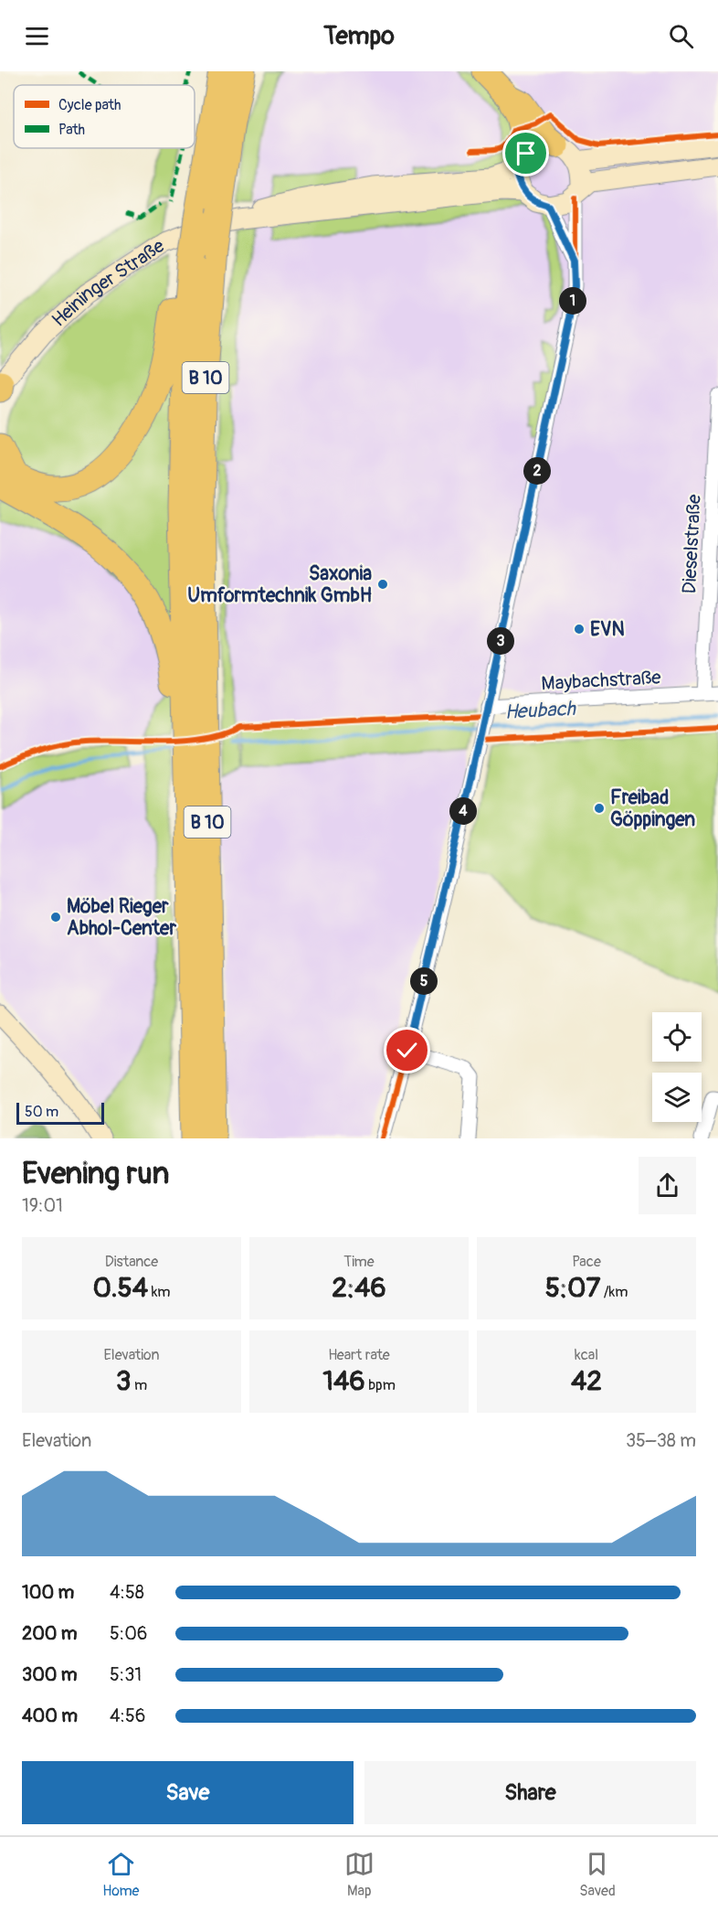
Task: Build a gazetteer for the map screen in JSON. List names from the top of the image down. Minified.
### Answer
{"streets":{"highway":["B 10"],"main road":["Heininger Straße"],"street":["Dieselstraße","Maybachstraße"]},"crossings":[["Heininger Straße","B 10"],["Dieselstraße","Maybachstraße"]],"water":["Heubach"],"places":["Saxonia Umformtechnik GmbH","EVN","Freibad Göppingen","Möbel Rieger Abhol-Center"],"legend":["Cycle path","Path"],"scale_bar":"50 m","page":{"header":"Tempo","pins":["1","2","3","4","5"],"scale":"50 m","heading":["Evening run","19:01"],"stats":[["Distance","0.54 km"],["Time","2:46"],["Pace","5:07 /km"],["Elevation","3 m"],["Heart rate","146 bpm"],["kcal","42"]],"chart":["Elevation","35–38 m"],"list":[{"name":"100 m","note":"4:58"},{"name":"200 m","note":"5:06"},{"name":"300 m","note":"5:31"},{"name":"400 m","note":"4:56"}],"buttons":["Save","Share"],"tabs":["Home","Map","Saved"]}}
